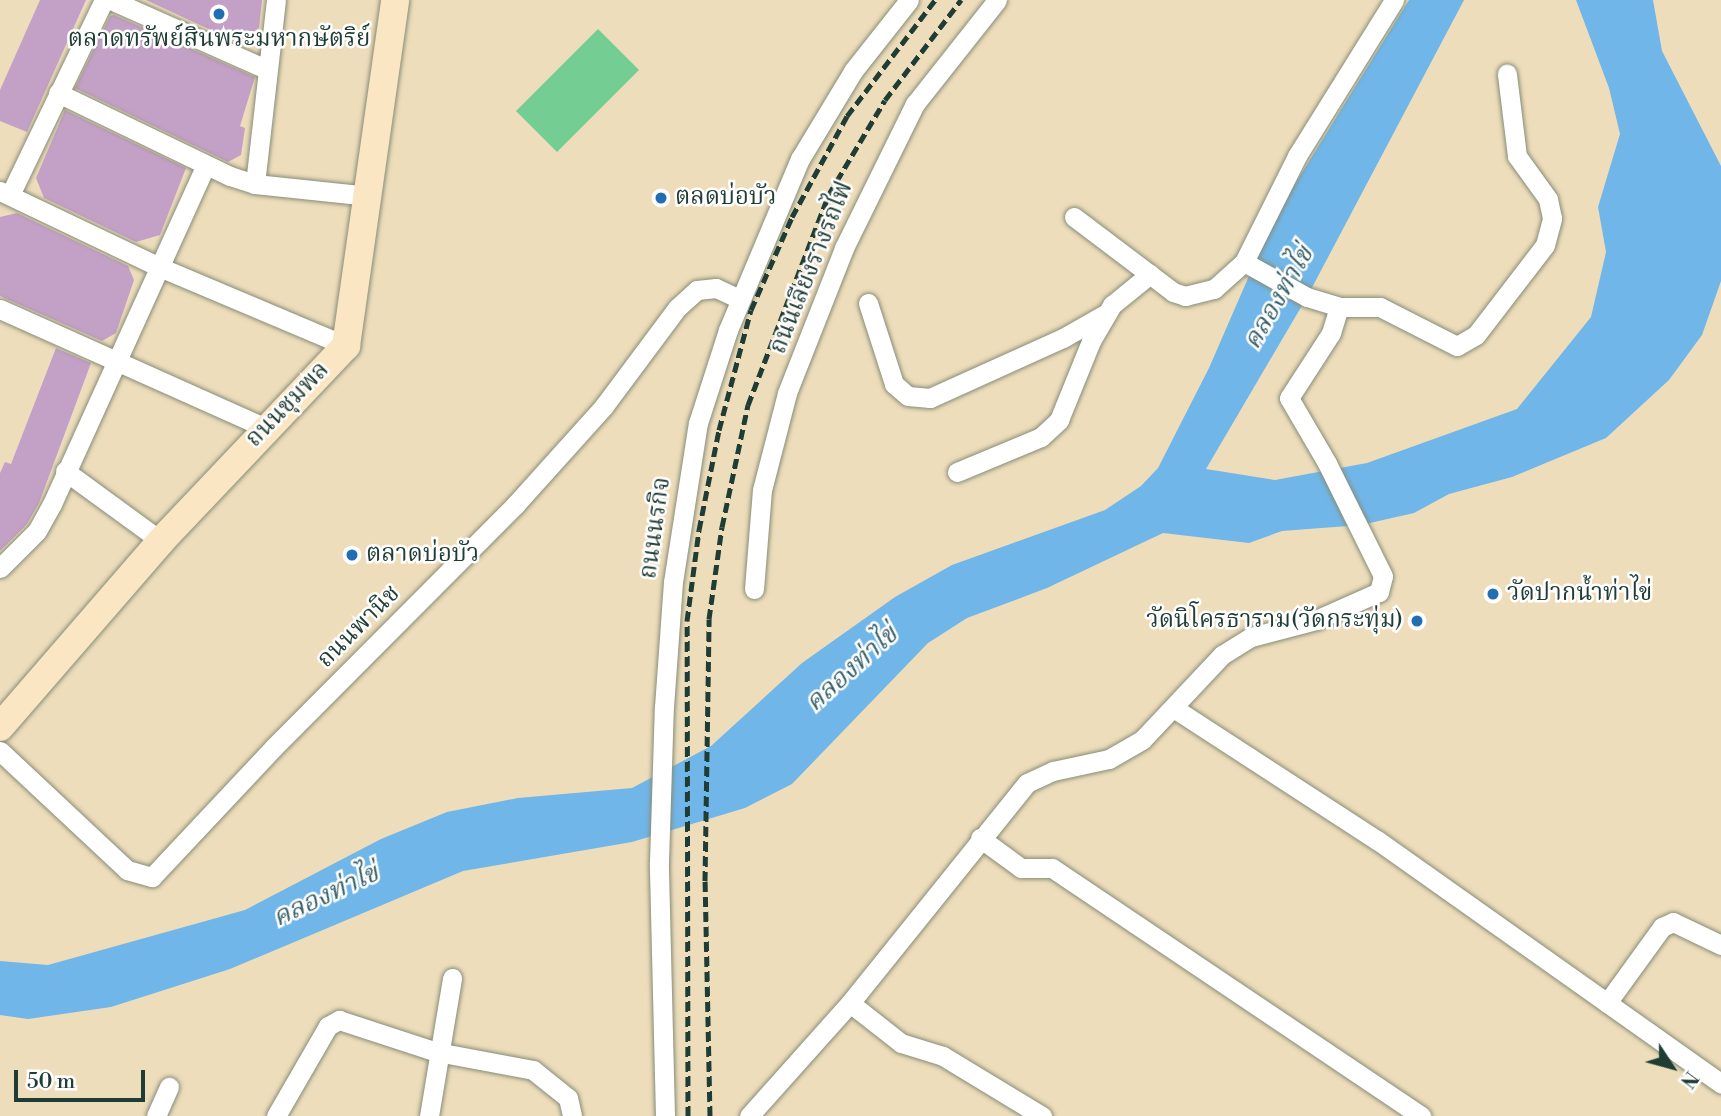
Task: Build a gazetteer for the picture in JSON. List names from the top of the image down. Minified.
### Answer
{"streets":{"main road":["ถนนชุมพล"],"street":["ถนนเลียงรางรถไฟ","ถนนนรกิจ","ถนนพานิช"]},"crossings":[["ถนนนรกิจ","ถนนพานิช"]],"water":["คลองท่าไข่"],"places":["ตลาดทรัพย์สินพระมหากษัตริย์","ตลดบ่อบัว","ตลาดบ่อบัว","วัดปากน้ำท่าไข่","วัดนิโครธาราม(วัดกระทุ่ม)"],"scale_bar":"50 m","north":"bottom right"}
